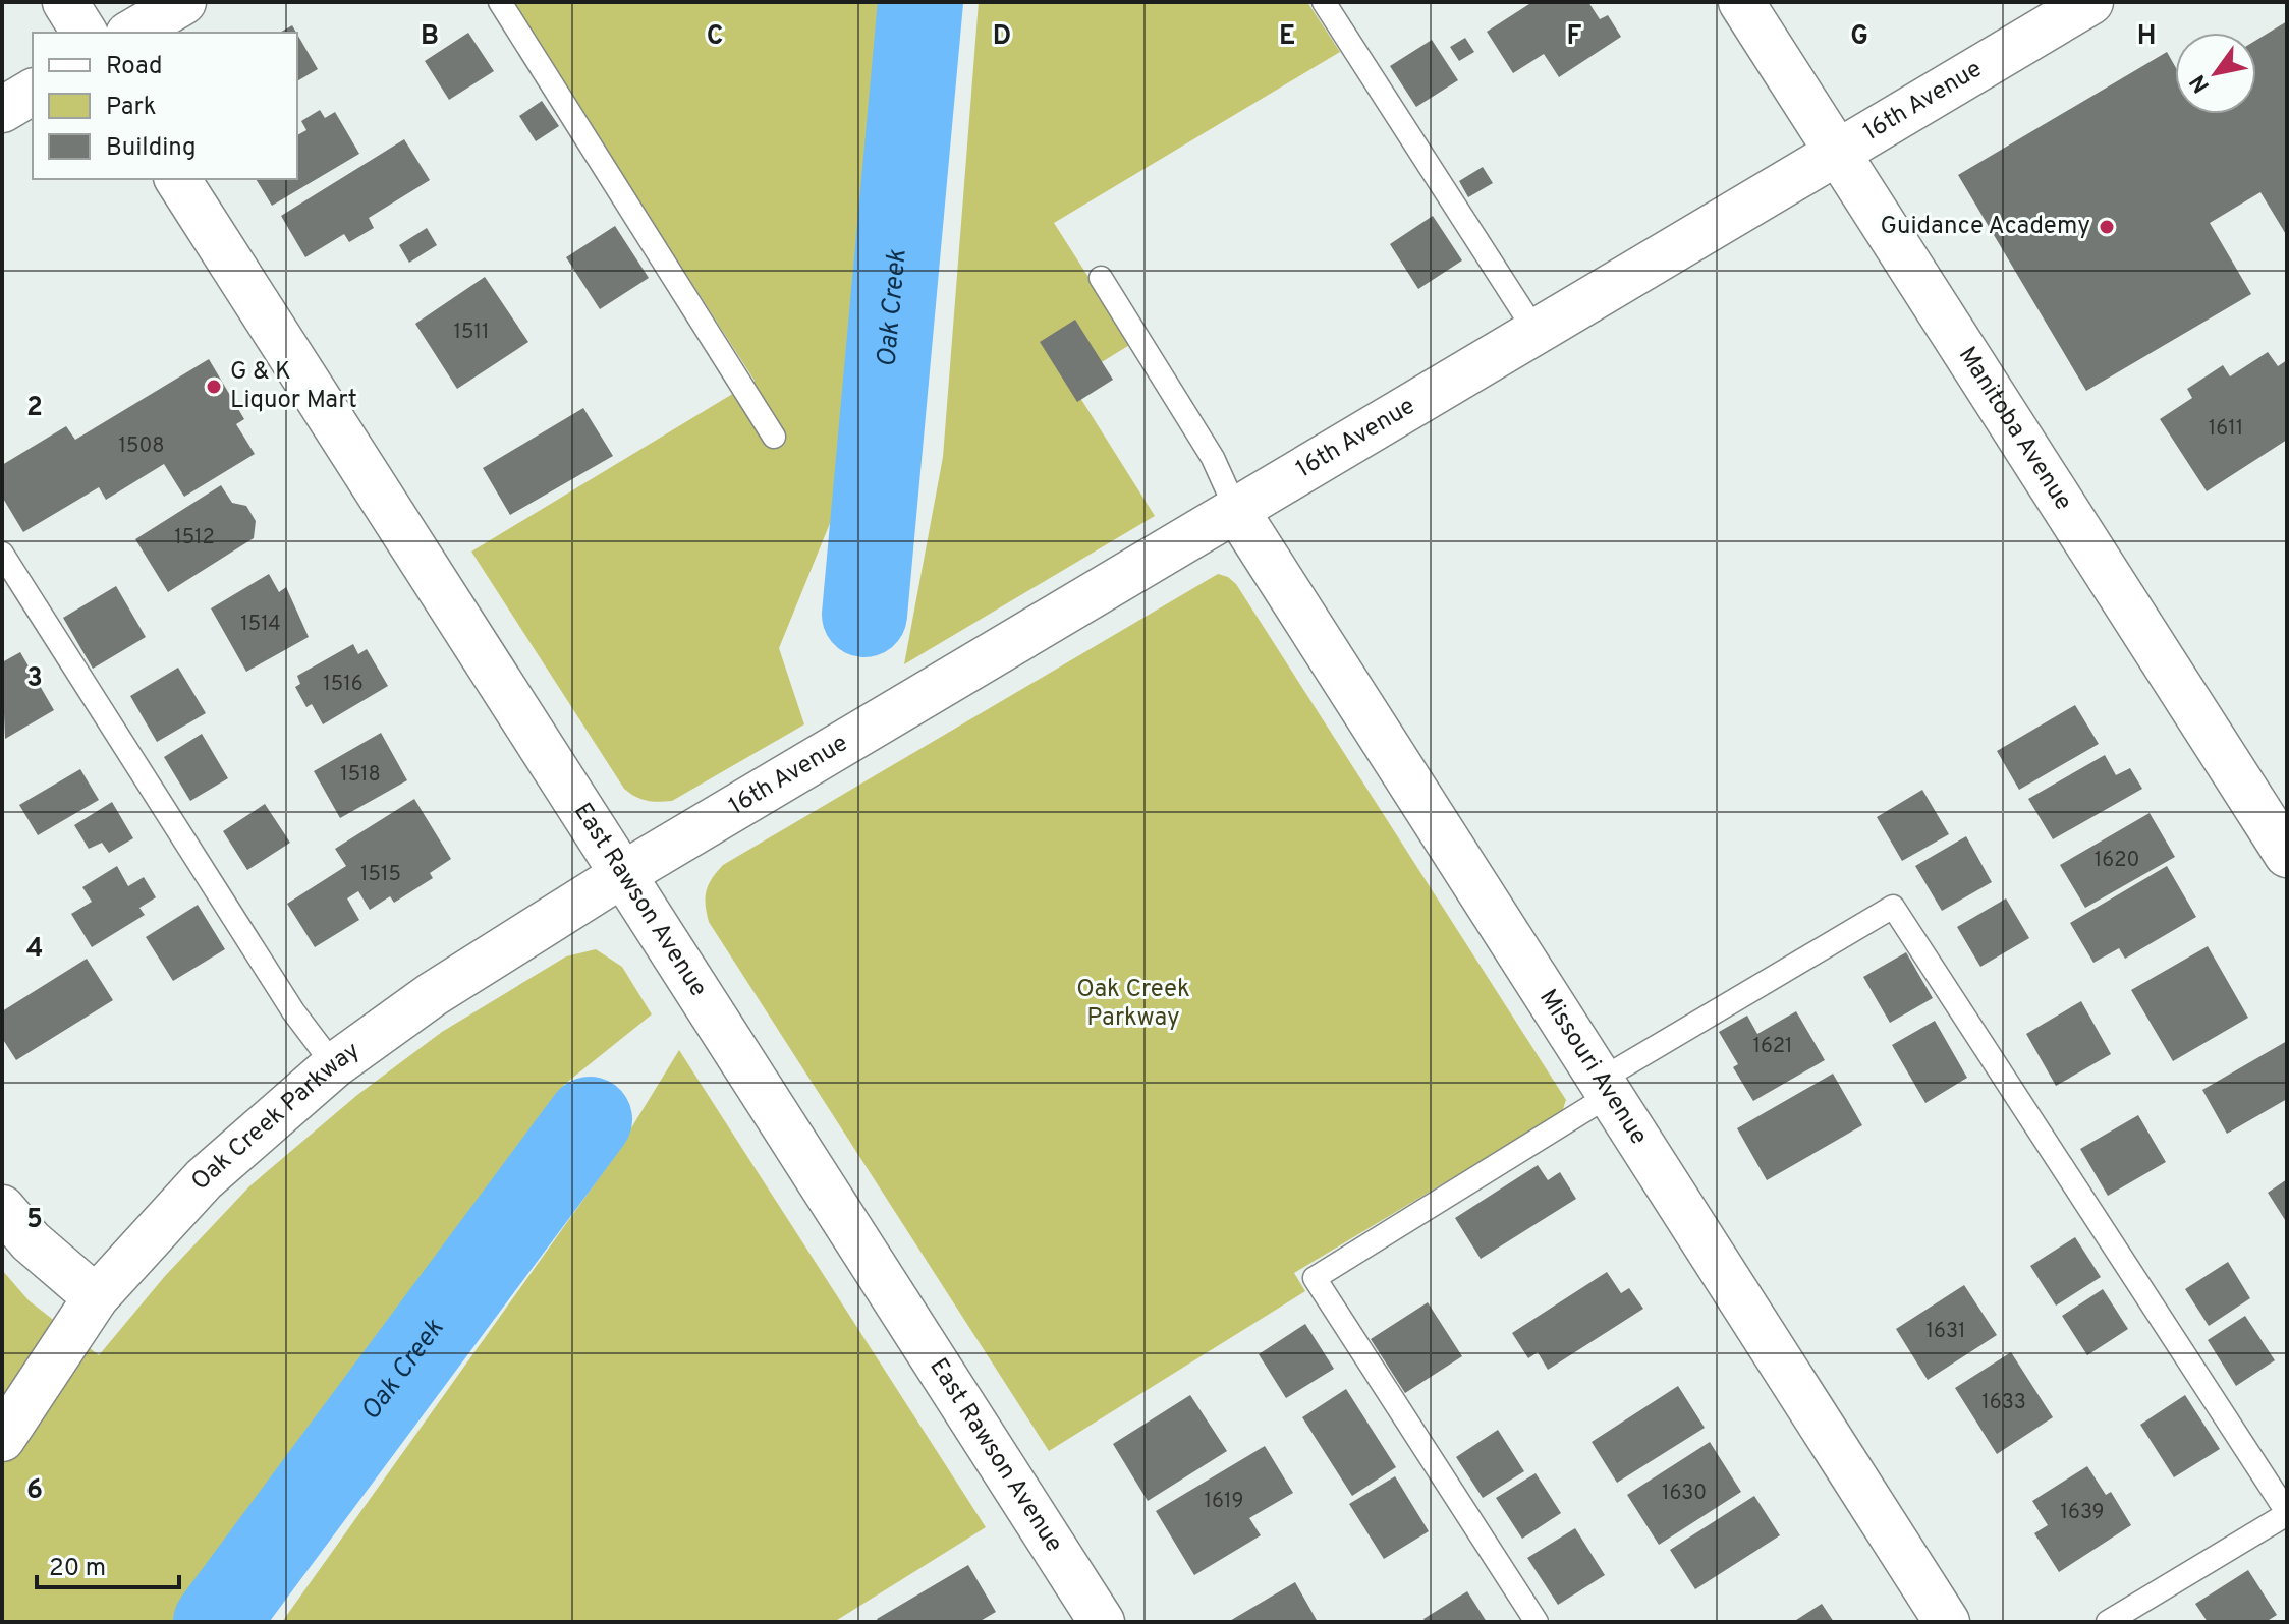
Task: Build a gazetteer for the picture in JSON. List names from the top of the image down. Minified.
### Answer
{"streets":{"street":["16th Avenue","Manitoba Avenue","East Rawson Avenue","Missouri Avenue","Oak Creek Parkway"]},"crossings":[["16th Avenue","Manitoba Avenue"],["16th Avenue","East Rawson Avenue"],["16th Avenue","Missouri Avenue"],["16th Avenue","Oak Creek Parkway"],["East Rawson Avenue","Oak Creek Parkway"]],"water":["Oak Creek"],"parks":["Oak Creek Parkway"],"places":["Guidance Academy","G & K Liquor Mart"],"house_numbers":["1511","1611","1508","1512","1514","1516","1518","1620","1515","1621","1631","1633","1630","1619","1639"],"legend":["Road","Park","Building"],"scale_bar":"20 m","north":"bottom left","grid":{"columns":["B","C","D","E","F","G","H"],"rows":["2","3","4","5","6"]}}
